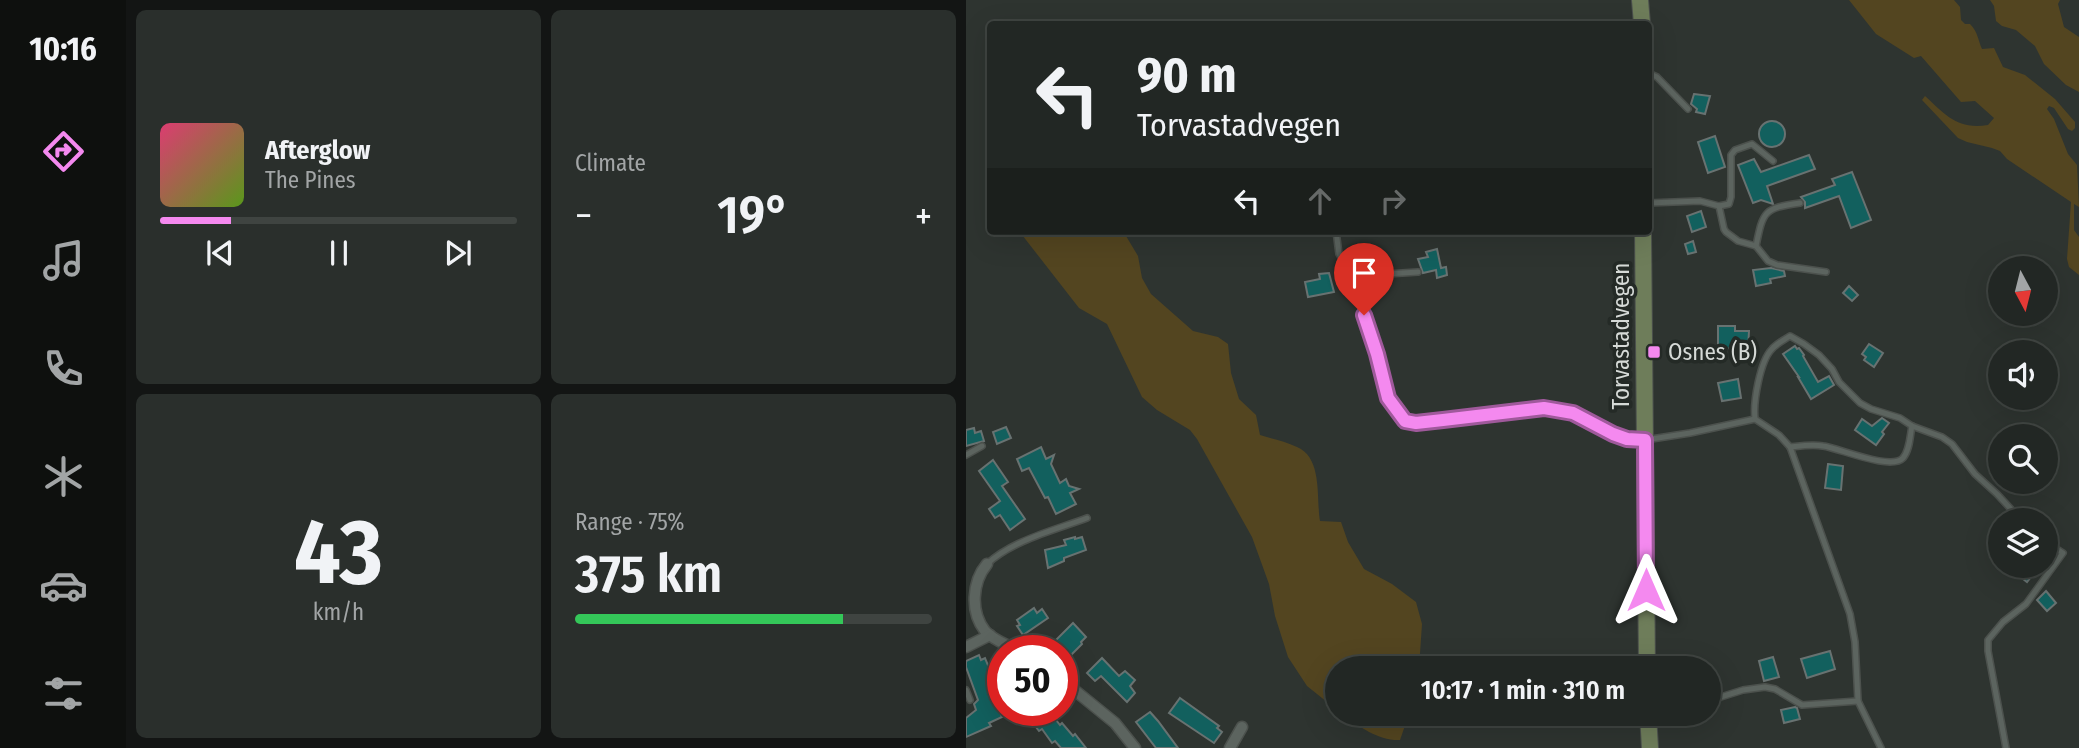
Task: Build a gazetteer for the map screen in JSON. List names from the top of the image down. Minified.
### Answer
{"streets":{"main road":["Torvastadvegen"]},"places":{"transit":["Osnes (B)"]},"north":"bottom","page":{"tabs":"10:16","tile":["Climate",["43","km/h"],["Range · 75%","375 km"]],"turn":["90 m","Torvastadvegen"],"song":["Afterglow","The Pines"],"heat":["−","19°","+"],"limit":"50","trip":"10:17 · 1 min · 310 m"}}
